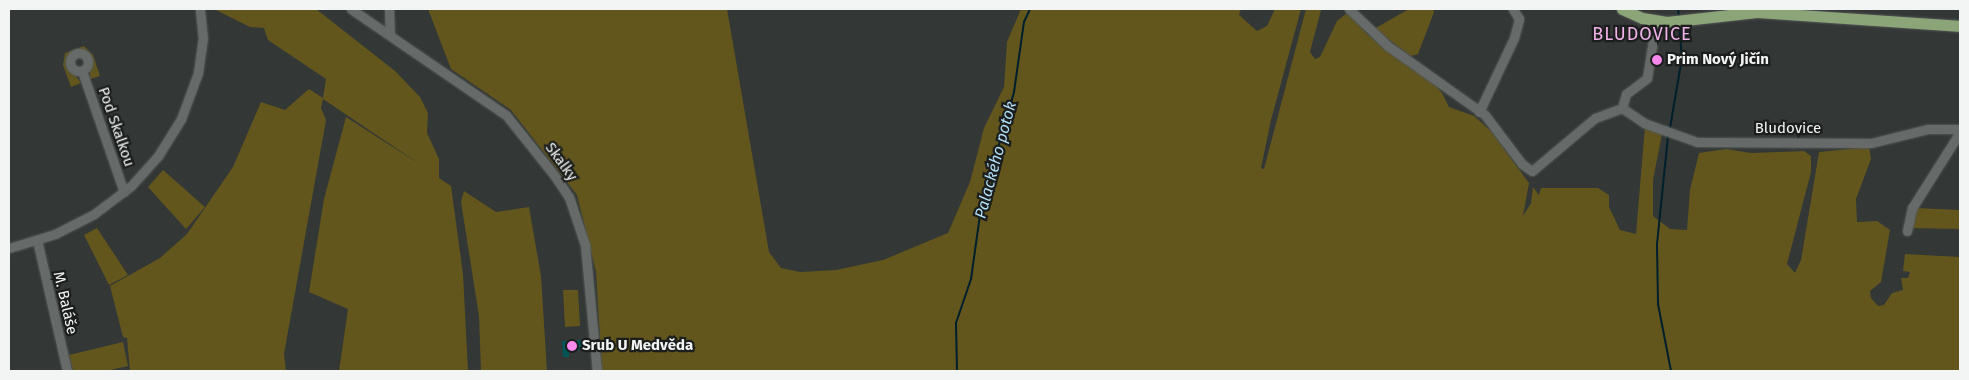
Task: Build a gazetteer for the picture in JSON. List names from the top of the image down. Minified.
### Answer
{"streets":{"street":["Pod Skalkou","Bludovice","Skalky","M. Baláše"]},"crossings":[["Pod Skalkou","M. Baláše"]],"districts":["BLUDOVICE"],"water":["Palackého potok"],"places":["Prim Nový Jičín","Srub U Medvěda"]}
